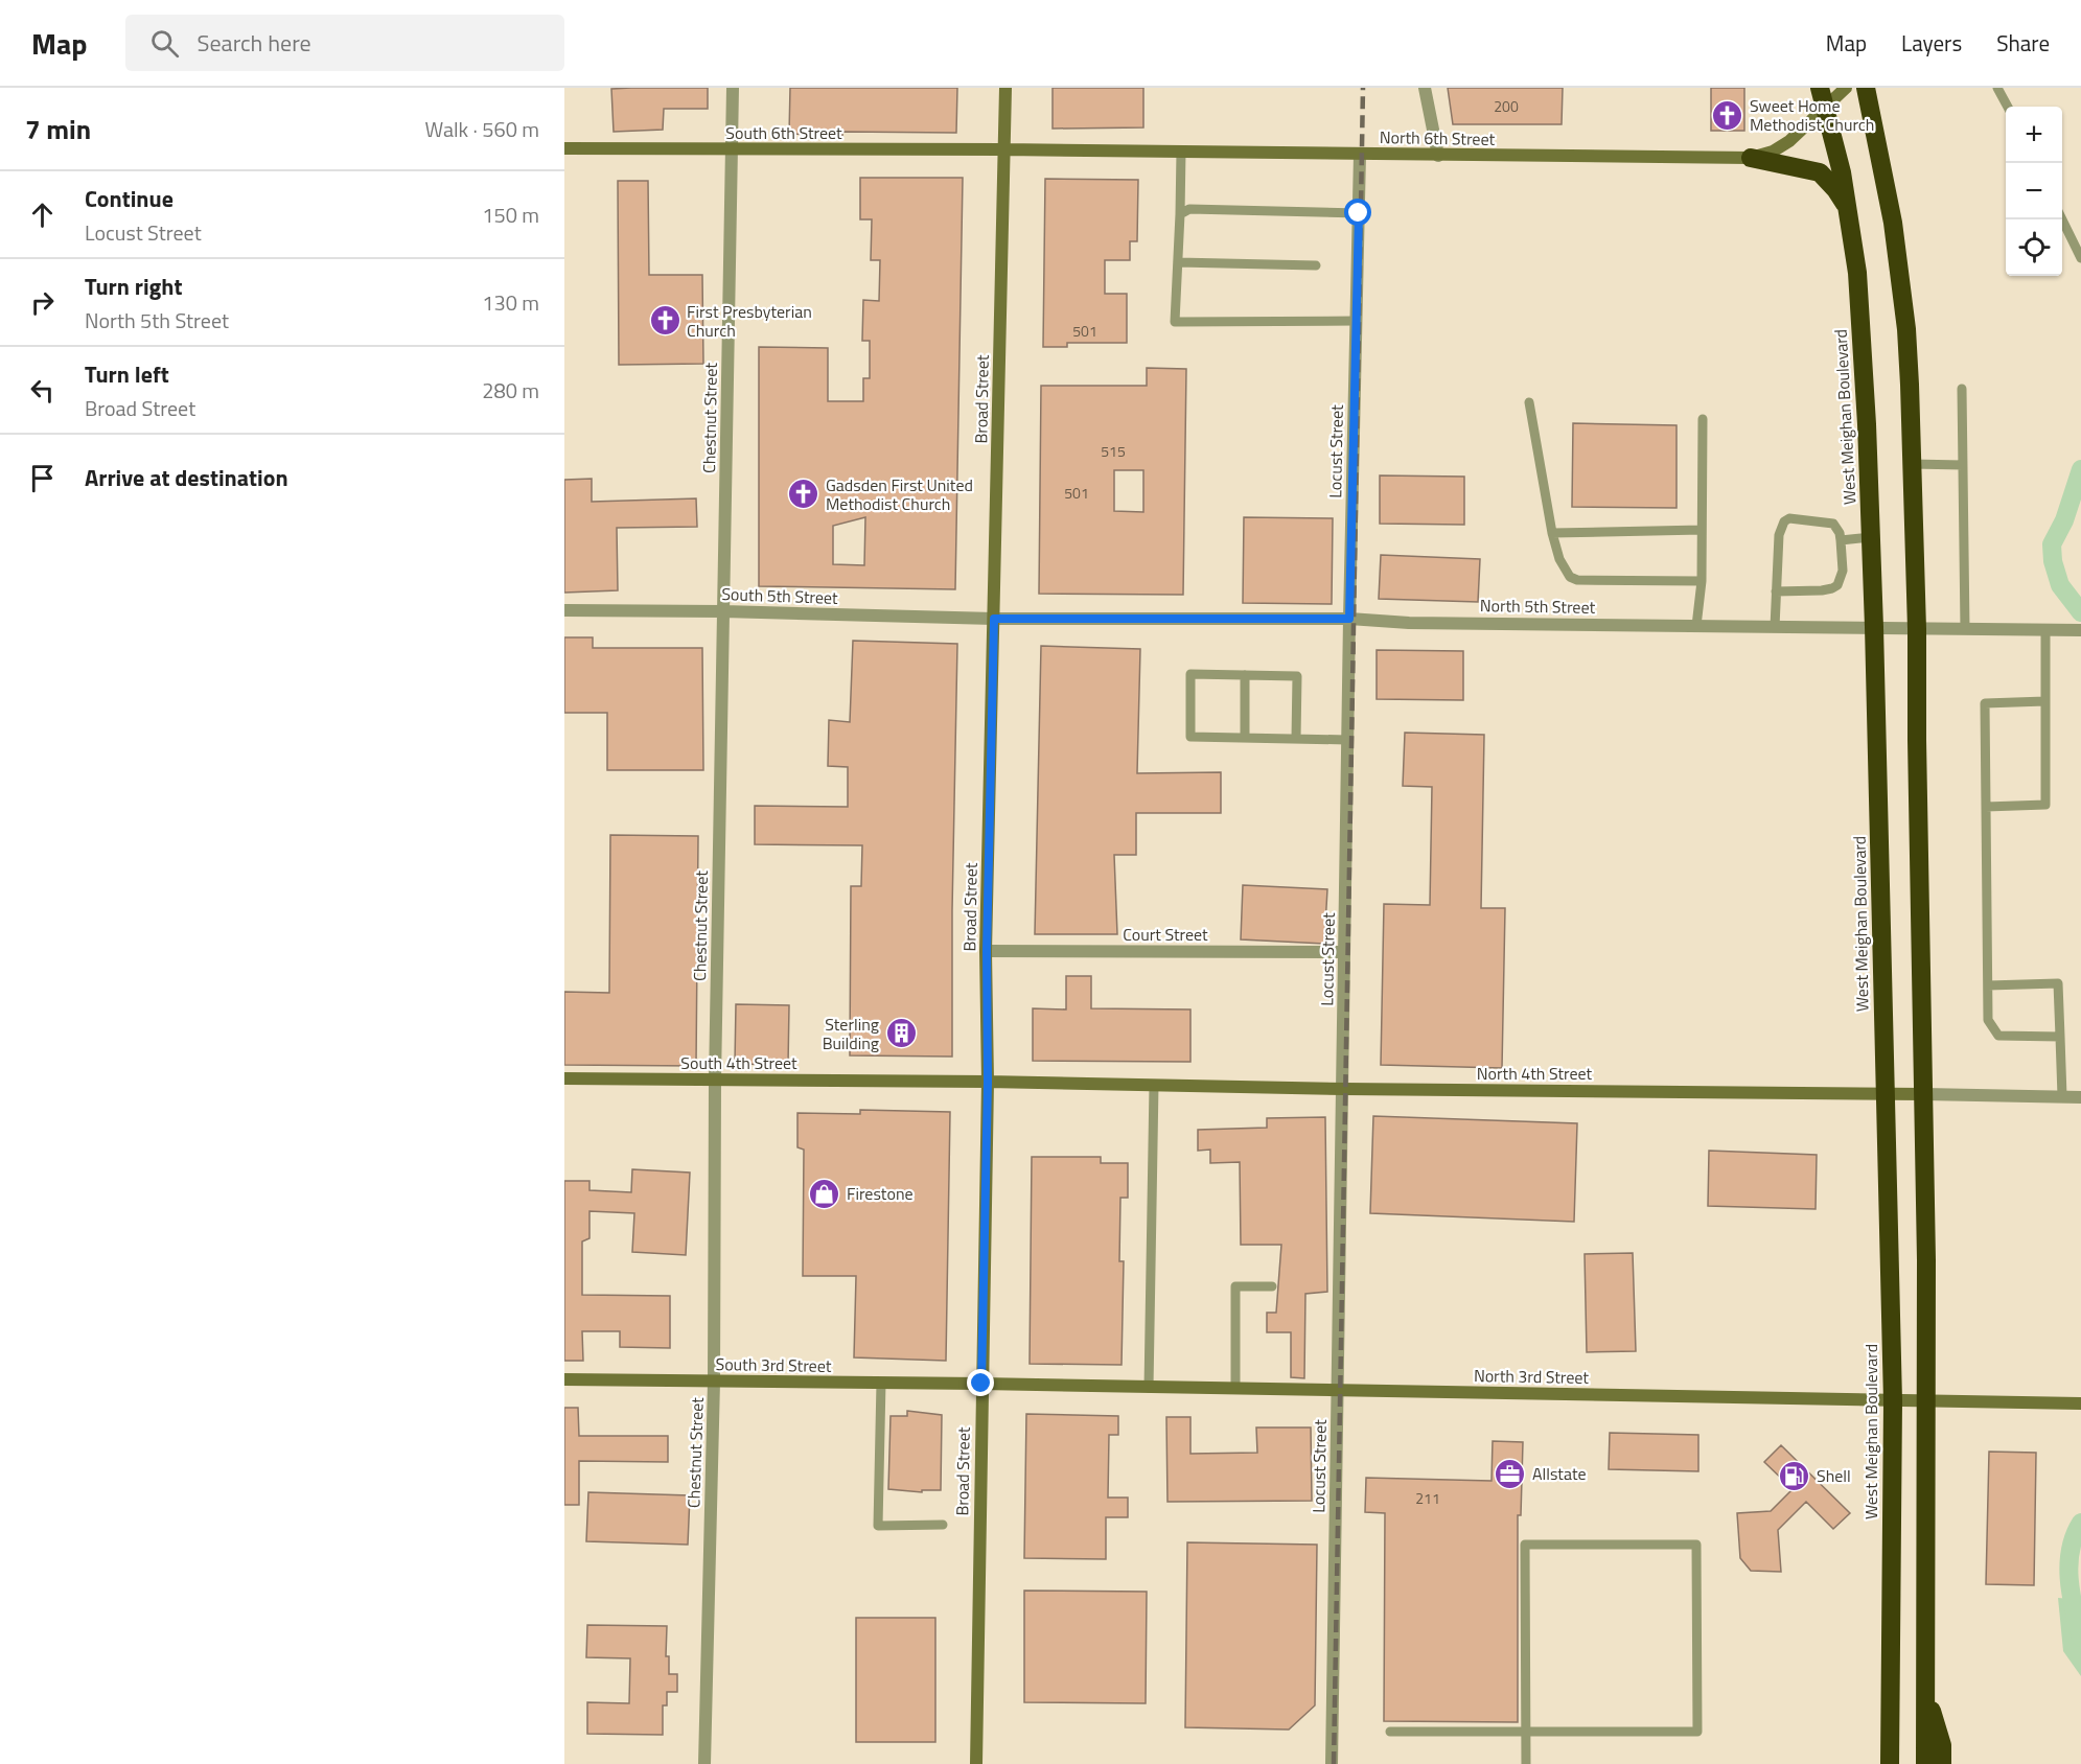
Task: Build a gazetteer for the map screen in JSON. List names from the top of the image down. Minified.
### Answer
{"streets":{"highway":["West Meighan Boulevard"],"main road":["South 6th Street","North 6th Street","Broad Street","South 4th Street","North 4th Street","South 3rd Street","North 3rd Street"],"street":["Chestnut Street","Locust Street","South 5th Street","North 5th Street","Court Street"]},"crossings":[["South 6th Street","North 6th Street"],["South 6th Street","Broad Street"],["South 6th Street","Chestnut Street"],["North 6th Street","Broad Street"],["North 6th Street","West Meighan Boulevard"],["North 6th Street","Locust Street"],["Broad Street","South 5th Street"],["Broad Street","North 5th Street"],["Broad Street","Court Street"],["Broad Street","South 4th Street"],["Broad Street","North 4th Street"],["Broad Street","South 3rd Street"],["Broad Street","North 3rd Street"],["West Meighan Boulevard","North 5th Street"],["West Meighan Boulevard","North 4th Street"],["West Meighan Boulevard","North 3rd Street"],["Chestnut Street","South 5th Street"],["Chestnut Street","South 4th Street"],["Chestnut Street","South 3rd Street"],["Locust Street","North 5th Street"],["Locust Street","Court Street"],["Locust Street","North 4th Street"],["Locust Street","North 3rd Street"],["South 5th Street","North 5th Street"],["South 4th Street","North 4th Street"],["South 3rd Street","North 3rd Street"]],"places":{"church":["Sweet Home Methodist Church","First Presbyterian Church","Gadsden First United Methodist Church"],"building":["Sterling Building"],"shop":["Firestone"],"office":["Allstate"],"fuel station":["Shell"]},"house_numbers":["200","501","515","501","211"],"page":{"header":"Map","search":"Search here","nav":["Map","Layers","Share"],"heading":["7 min","Walk · 560 m"],"map_buttons":["+","−"],"list":[["Continue","Locust Street","150 m"],["Turn right","North 5th Street","130 m"],["Turn left","Broad Street","280 m"],"Arrive at destination"]}}
